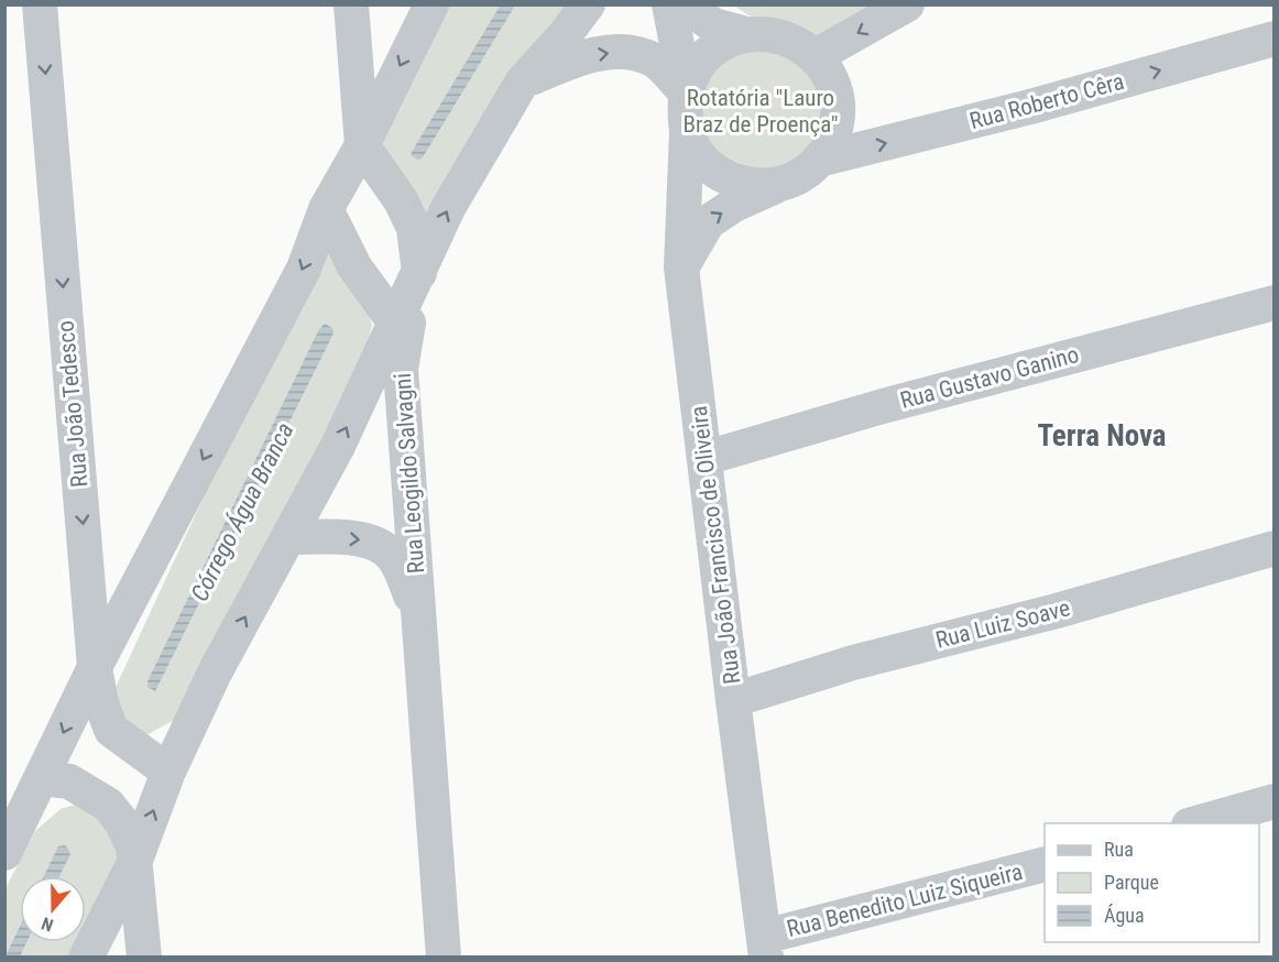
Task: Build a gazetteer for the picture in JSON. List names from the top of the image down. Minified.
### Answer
{"streets":{"street":["Rua Roberto Cêra","Rua Gustavo Ganino","Rua João Tedesco","Rua Leogildo Salvagni","Rua João Francisco de Oliveira","Rua Luiz Soave","Rua Benedito Luiz Siqueira"]},"crossings":[["Rua Roberto Cêra","Rua João Francisco de Oliveira"],["Rua Gustavo Ganino","Rua João Francisco de Oliveira"],["Rua João Francisco de Oliveira","Rua Luiz Soave"],["Rua João Francisco de Oliveira","Rua Benedito Luiz Siqueira"]],"one_way":["Rua Roberto Cêra","Rua João Tedesco"],"districts":["Terra Nova"],"water":["Córrego Água Branca"],"parks":["Rotatória \"Lauro Braz de Proença\""],"legend":["Rua","Parque","Água"],"north":"bottom"}
